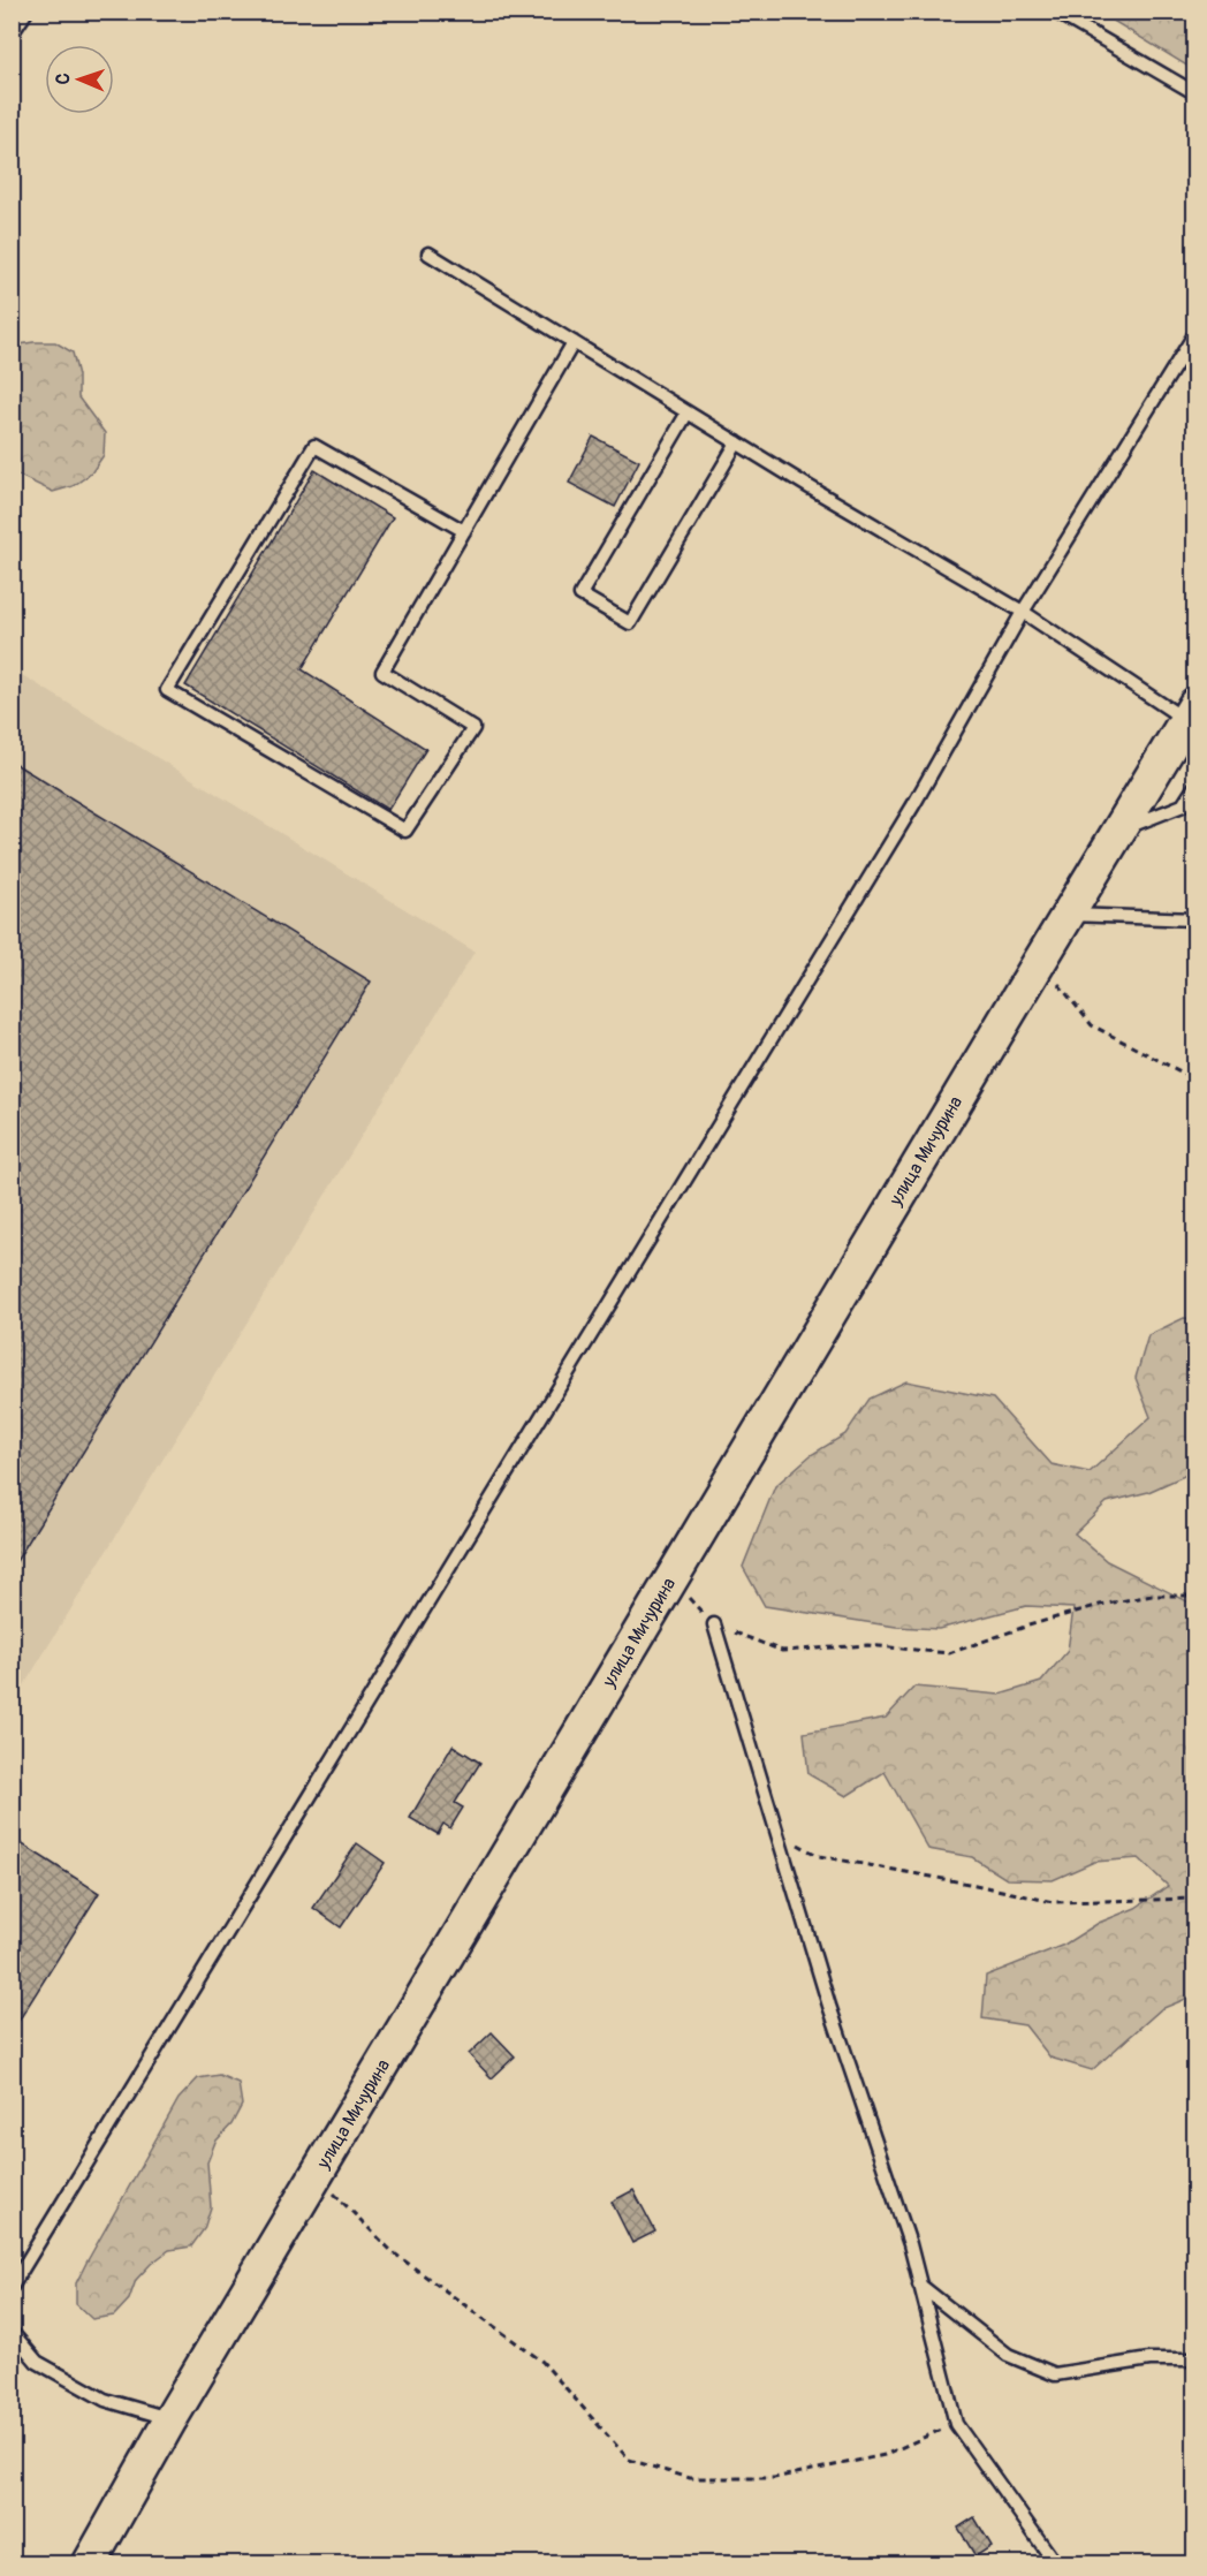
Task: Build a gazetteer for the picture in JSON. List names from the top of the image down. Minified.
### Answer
{"streets":{"main road":["улица Мичурина"]},"north":"left"}
